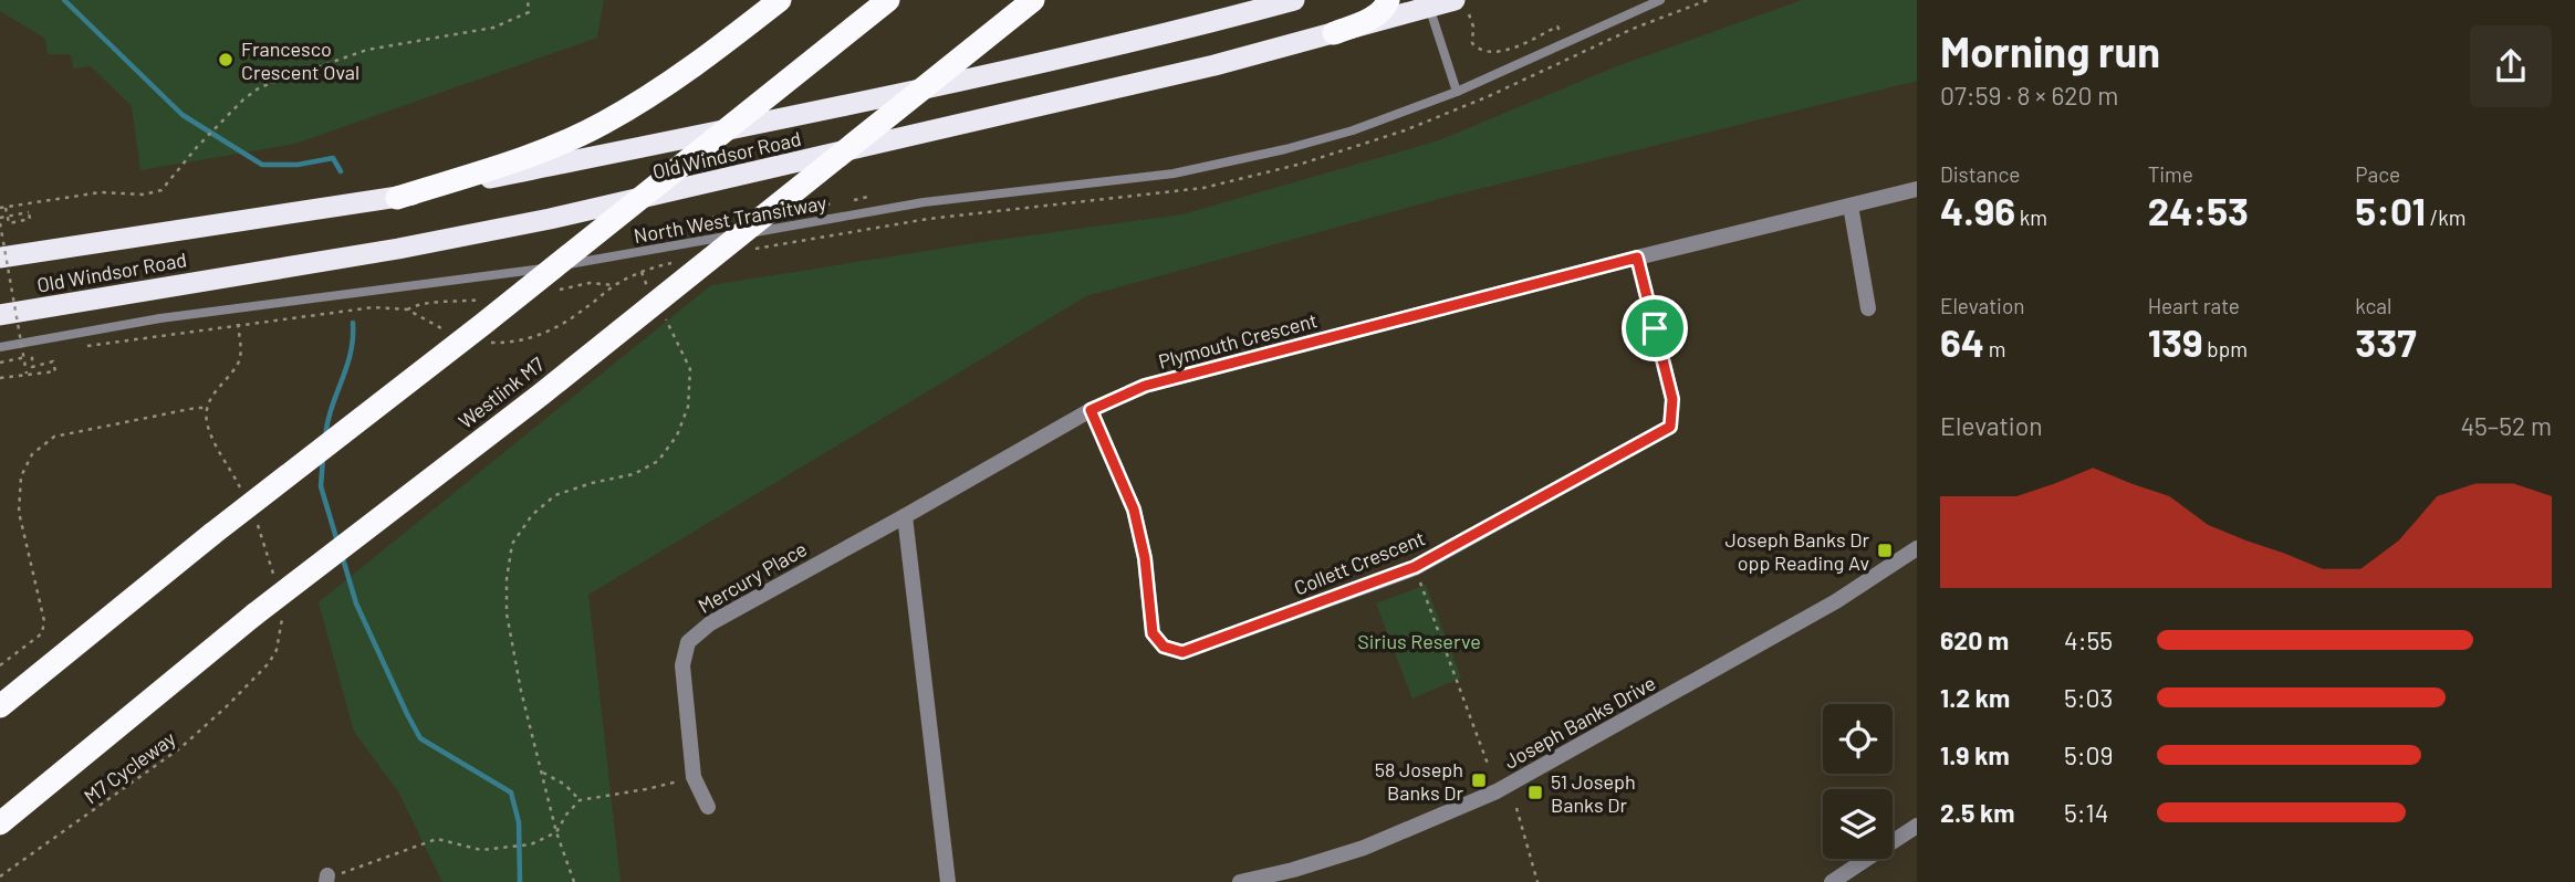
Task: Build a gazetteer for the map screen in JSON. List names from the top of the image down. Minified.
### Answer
{"streets":{"highway":["Old Windsor Road","Westlink M7"],"street":["Plymouth Crescent","Collett Crescent","Mercury Place","Joseph Banks Drive"],"lane":["North West Transitway"],"path":["M7 Cycleway"]},"crossings":[["Plymouth Crescent","Collett Crescent"],["Plymouth Crescent","Mercury Place"]],"parks":["Sirius Reserve"],"places":{"other":["Francesco Crescent Oval"],"transit":["Joseph Banks Dr opp Reading Av","58 Joseph Banks Dr","51 Joseph Banks Dr"]},"page":{"heading":["Morning run","07:59 · 8 × 620 m"],"stats":[["Distance","4.96 km"],["Time","24:53"],["Pace","5:01 /km"],["Elevation","64 m"],["Heart rate","139 bpm"],["kcal","337"]],"chart":["Elevation","45–52 m"],"list":[{"name":"620 m","note":"4:55"},{"name":"1.2 km","note":"5:03"},{"name":"1.9 km","note":"5:09"},{"name":"2.5 km","note":"5:14"}]}}
